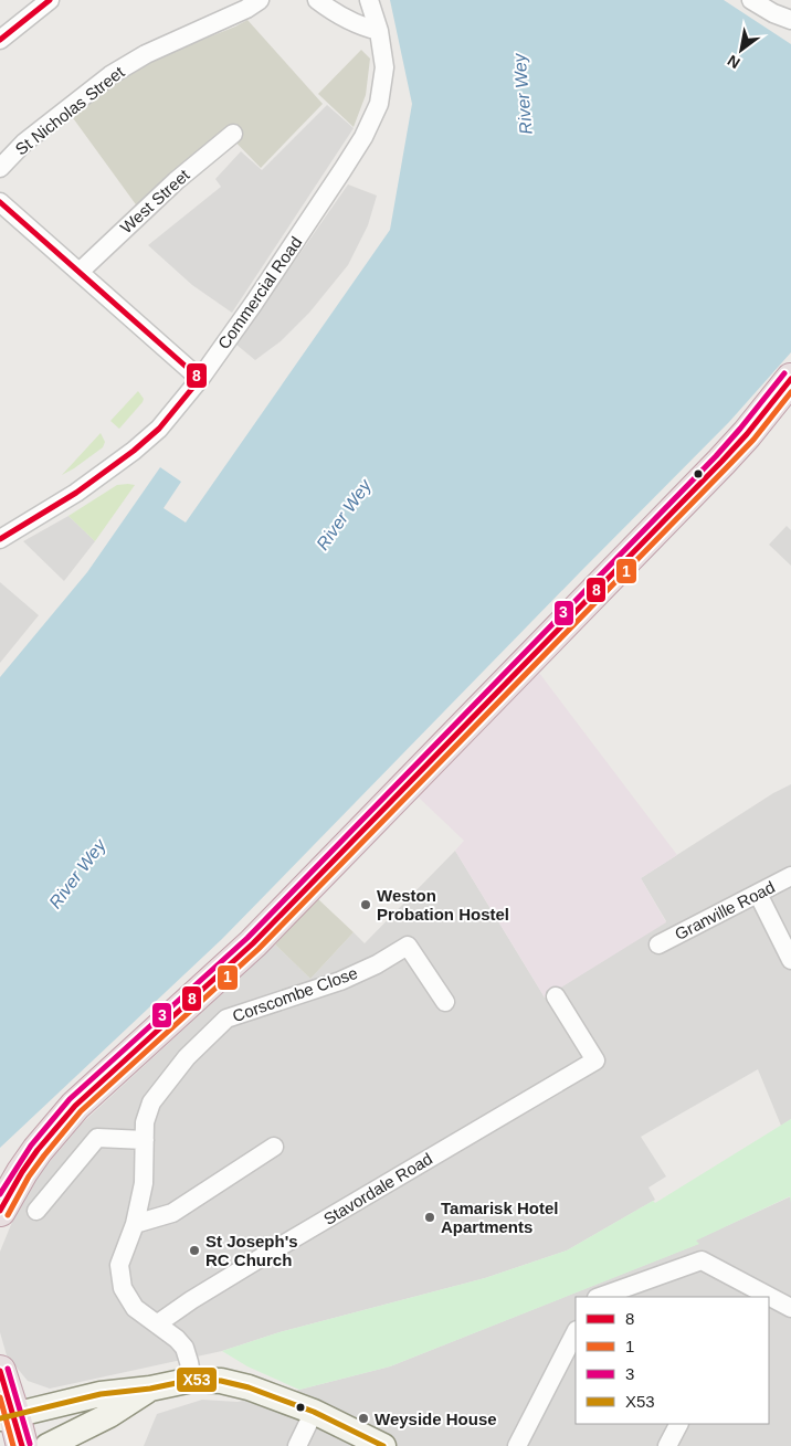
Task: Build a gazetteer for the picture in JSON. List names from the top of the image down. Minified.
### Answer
{"streets":{"street":["St Nicholas Street","West Street","Commercial Road","Granville Road","Corscombe Close","Stavordale Road"]},"crossings":[["Corscombe Close","Stavordale Road"]],"water":["River Wey"],"places":["Weston Probation Hostel","Tamarisk Hotel Apartments","St Joseph's RC Church","Weyside House"],"lines":["transit line 8","transit line 3","transit line 1","transit line X53"],"legend":["8","1","3","X53"],"north":"bottom left"}
